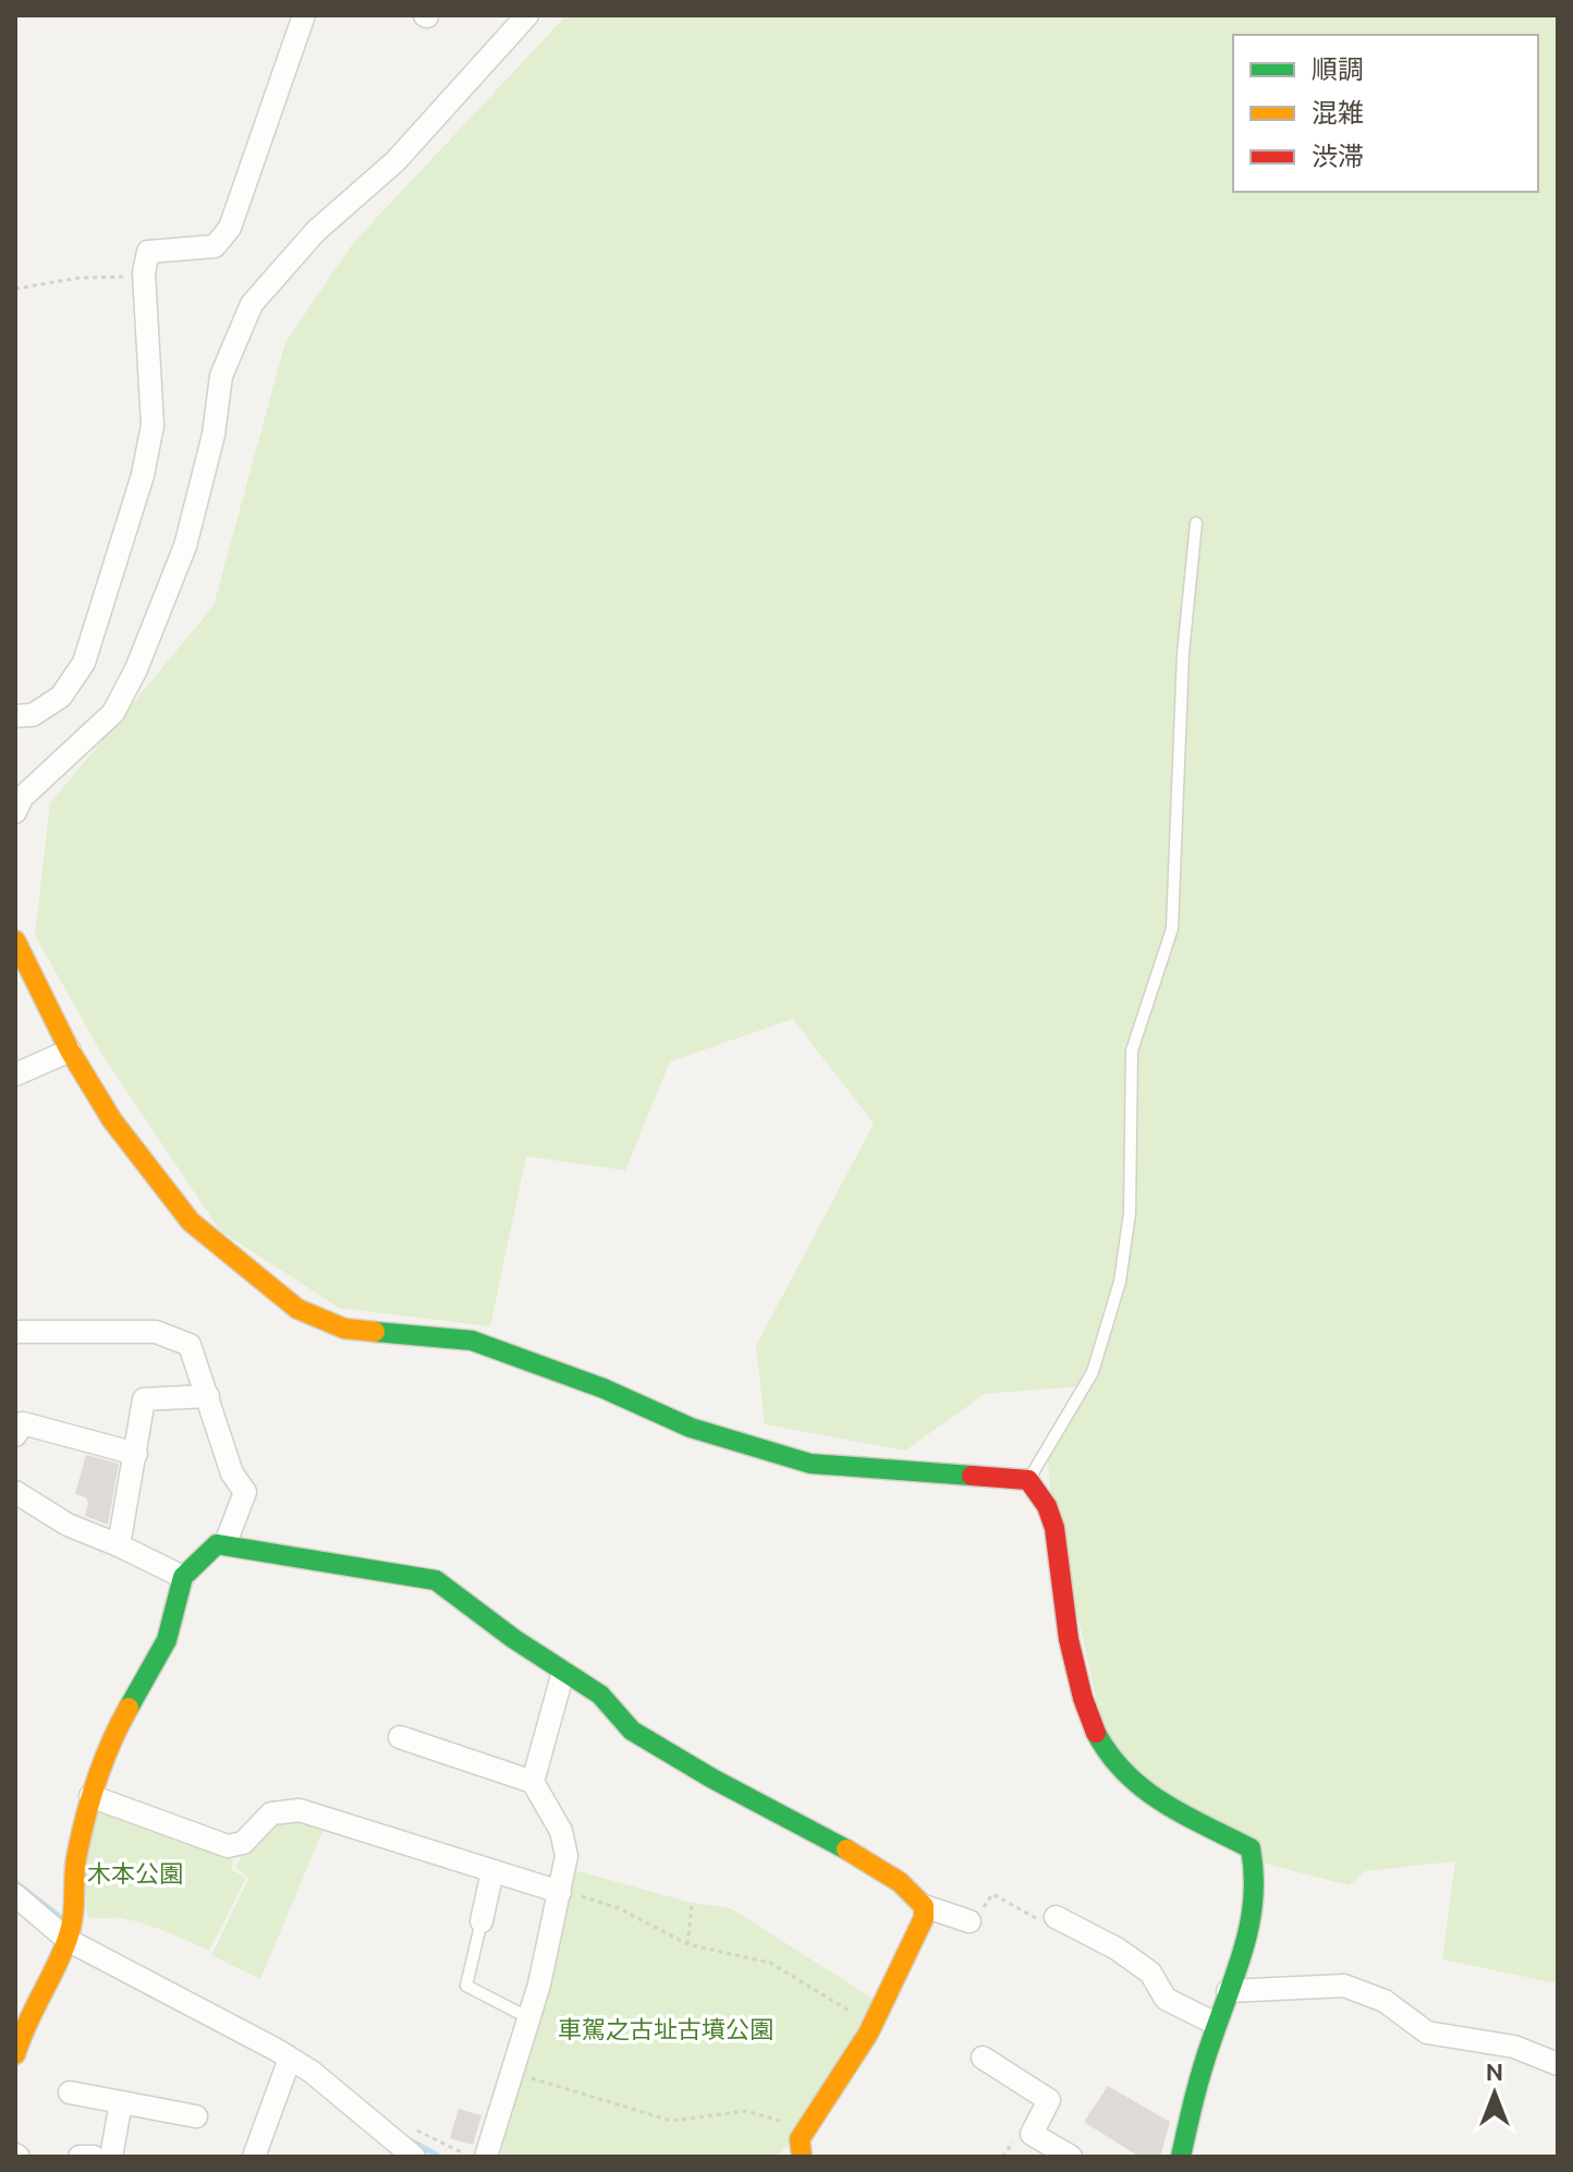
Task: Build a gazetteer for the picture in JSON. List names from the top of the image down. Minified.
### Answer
{"parks":["木本公園","車駕之古址古墳公園"],"legend":["順調","混雑","渋滞"],"north":"top"}
